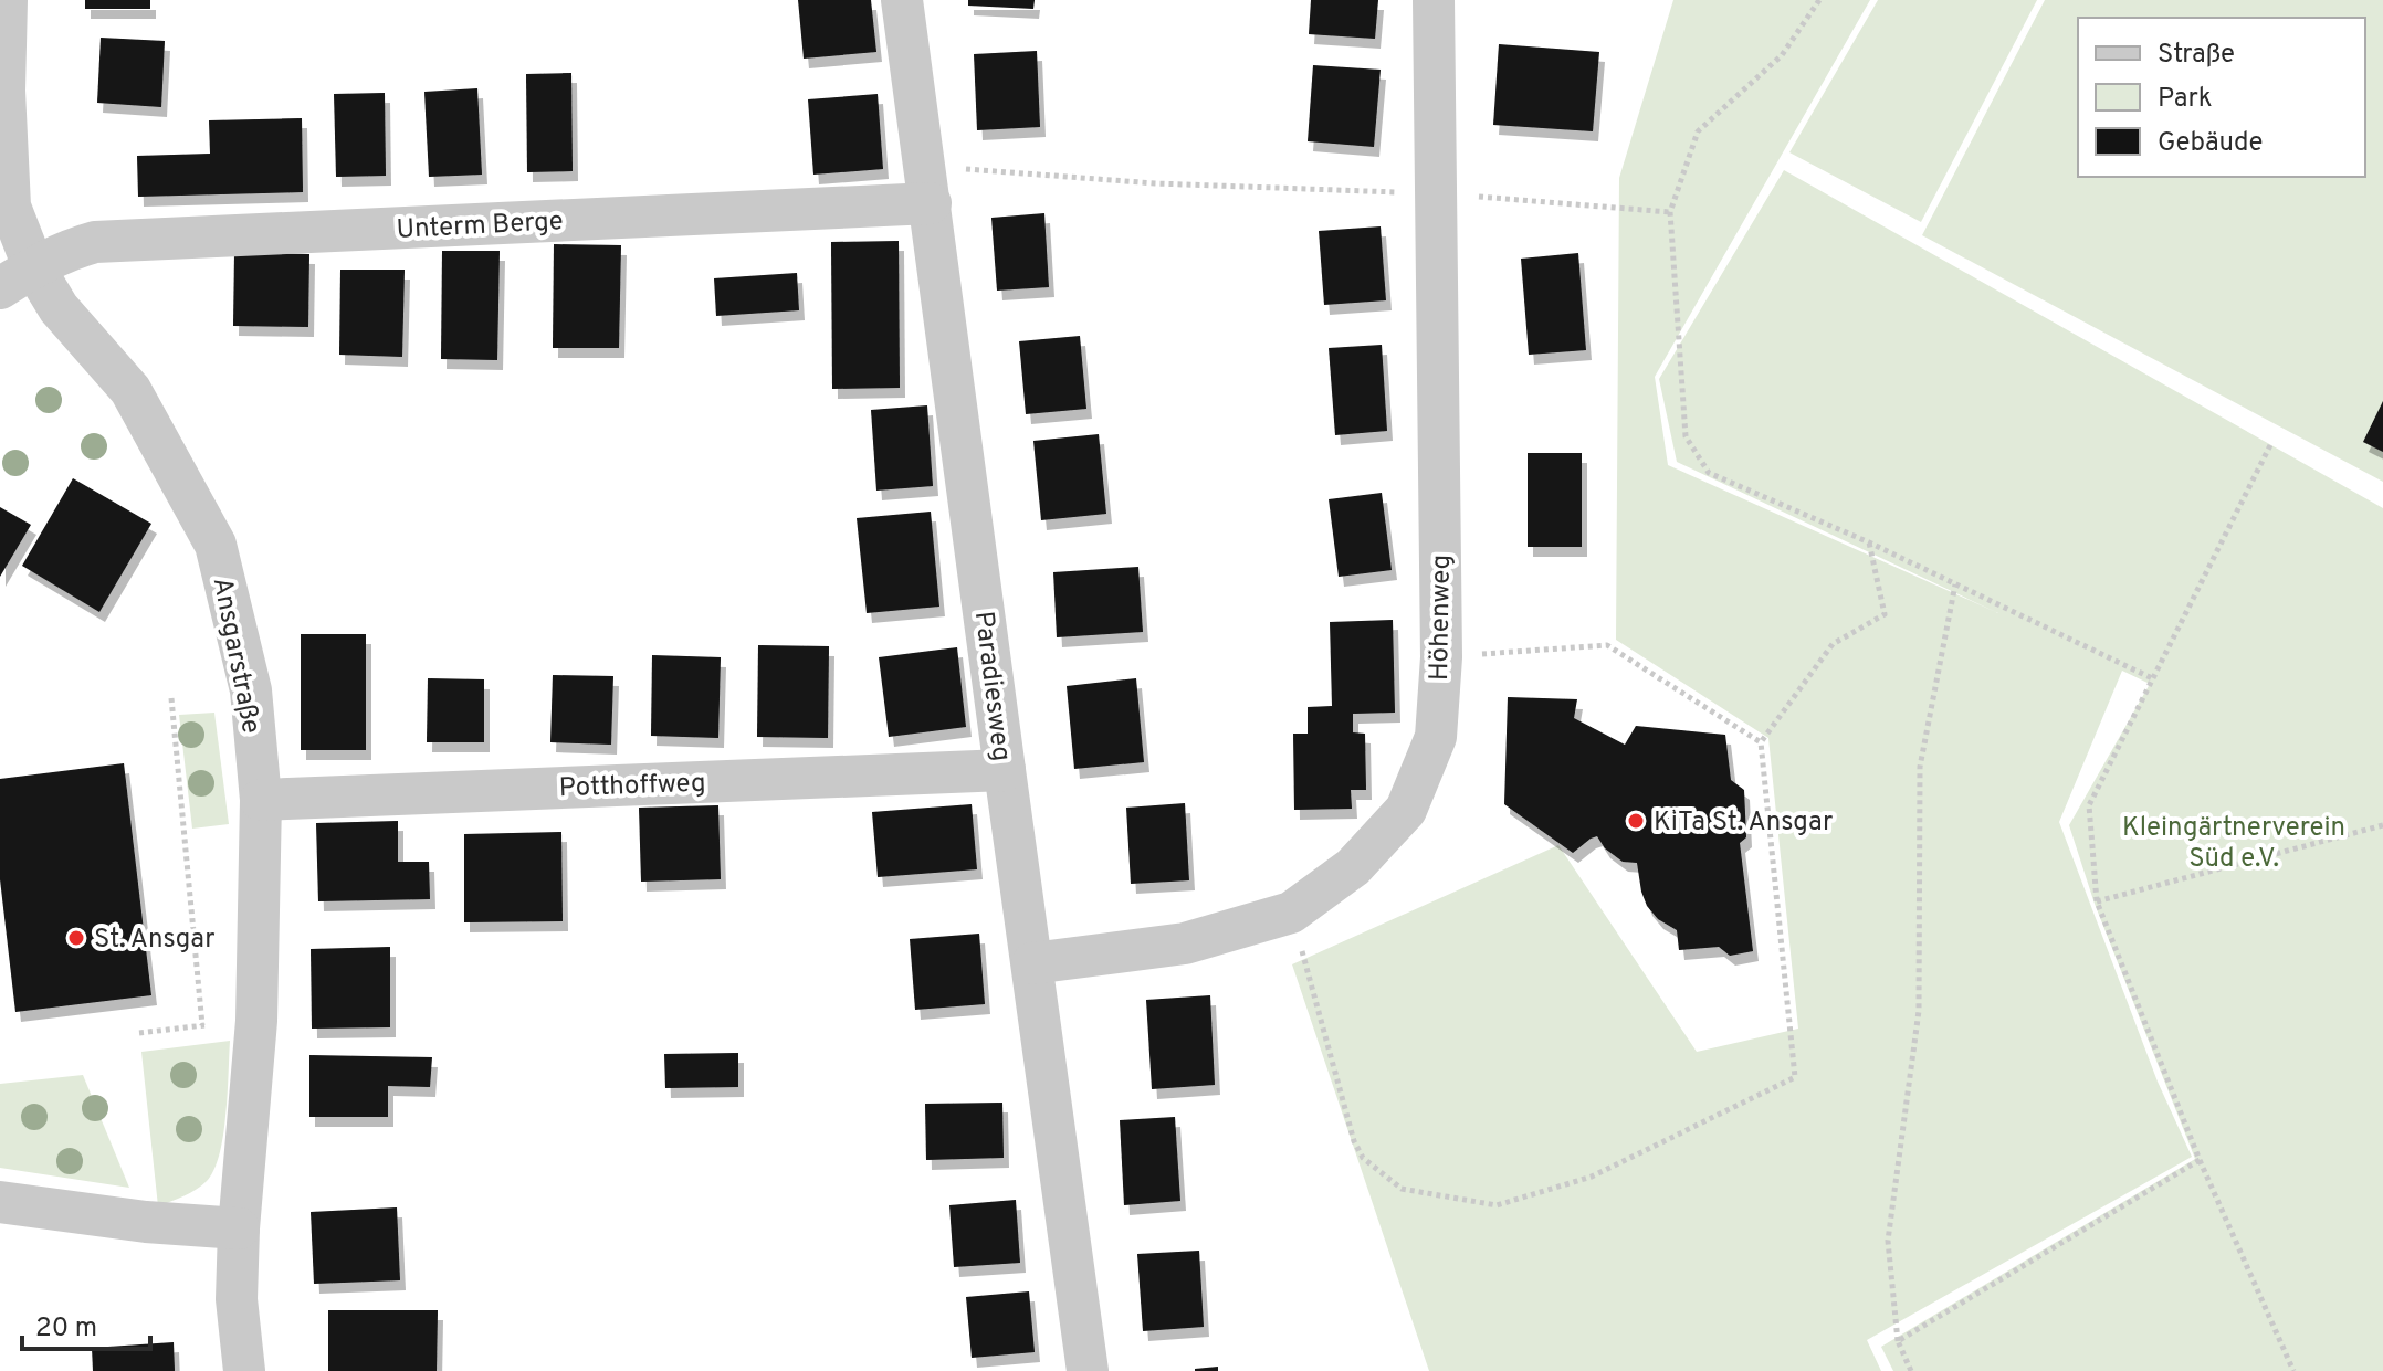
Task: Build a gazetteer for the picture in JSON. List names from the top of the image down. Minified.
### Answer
{"streets":{"street":["Unterm Berge","Höhenweg","Ansgarstraße","Paradiesweg","Potthoffweg"]},"crossings":[["Unterm Berge","Ansgarstraße"],["Unterm Berge","Paradiesweg"],["Höhenweg","Paradiesweg"],["Ansgarstraße","Potthoffweg"],["Paradiesweg","Potthoffweg"]],"parks":["Kleingärtnerverein Süd e.V."],"places":["KiTa St. Ansgar","St. Ansgar"],"legend":["Straße","Park","Gebäude"],"scale_bar":"20 m"}
